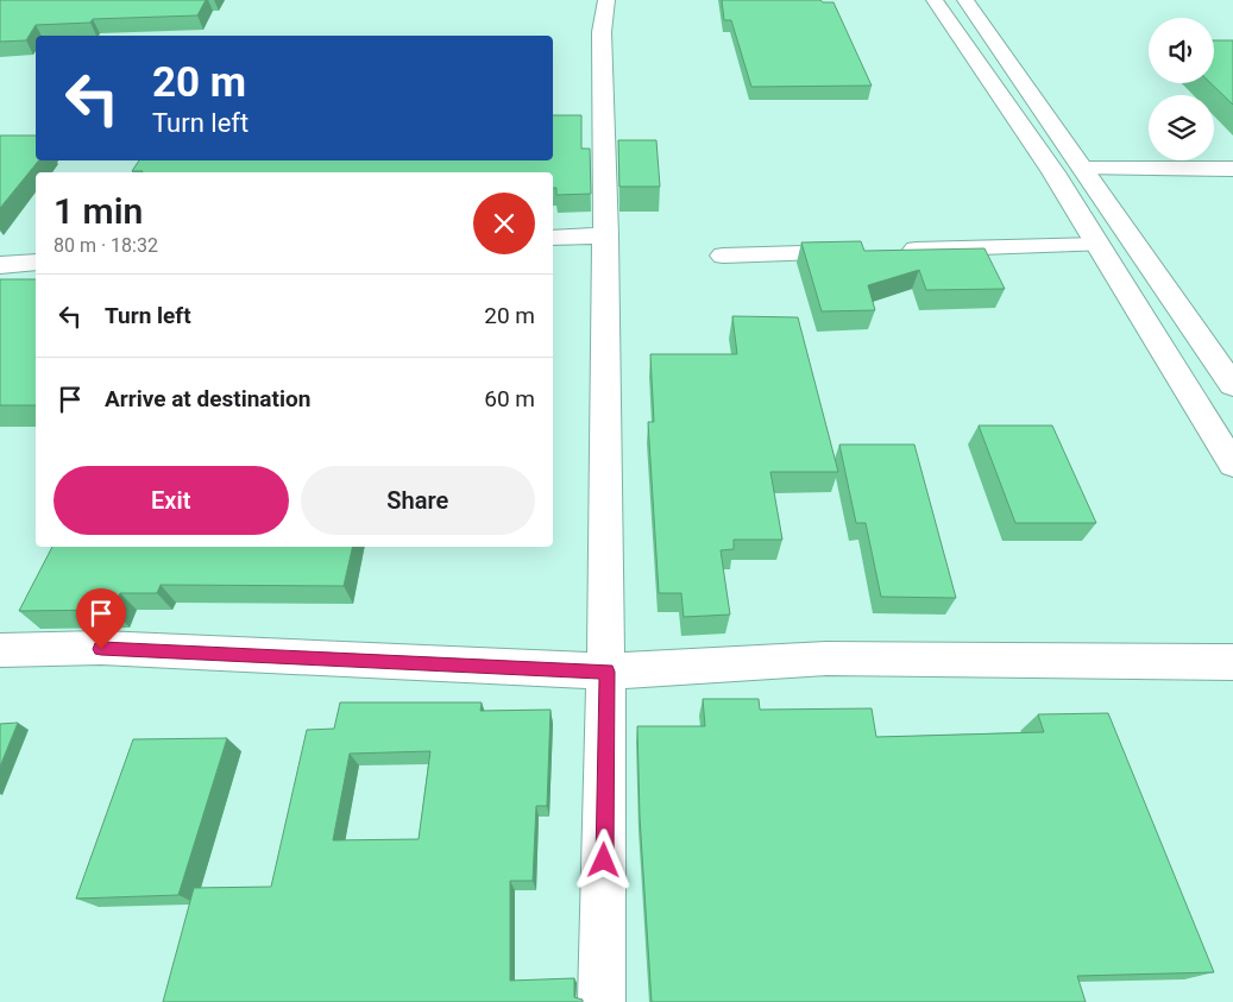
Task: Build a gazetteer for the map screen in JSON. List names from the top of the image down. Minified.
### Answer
{"page":{"turn":["20 m","Turn left"],"heading":["1 min","80 m · 18:32"],"list":[{"name":"Turn left","value":"20 m"},{"name":"Arrive at destination","value":"60 m"}],"buttons":["Exit","Share"]}}
